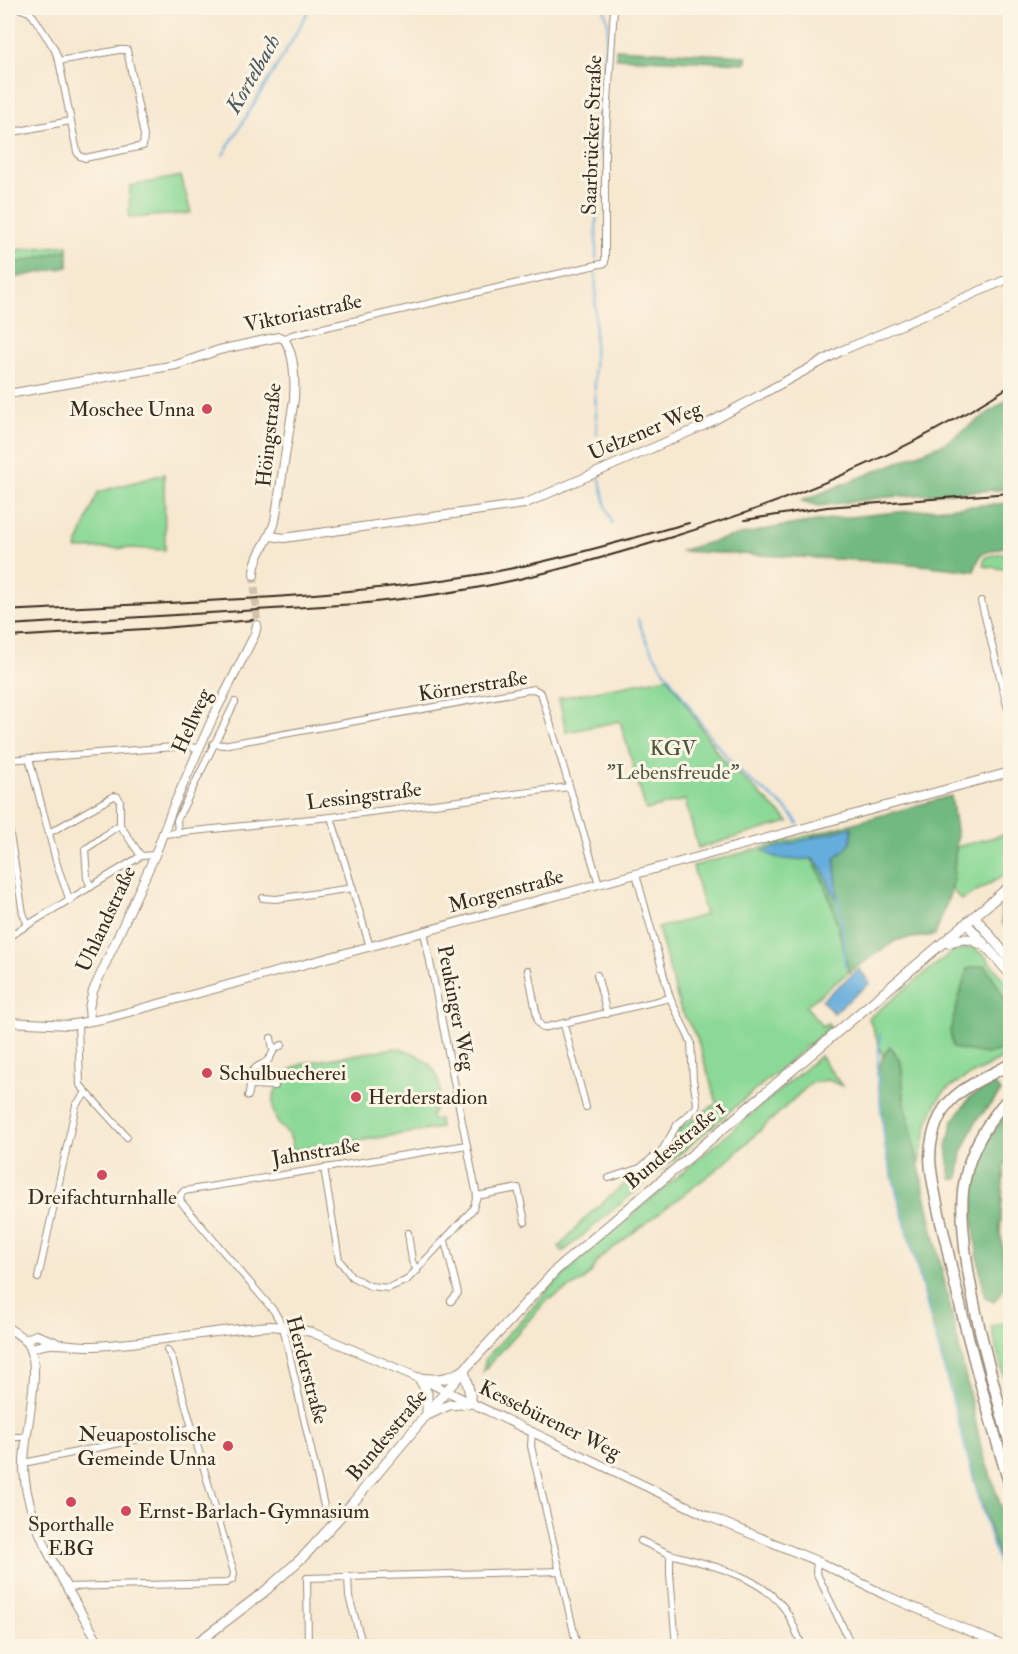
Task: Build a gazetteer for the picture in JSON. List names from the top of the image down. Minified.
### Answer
{"streets":{"main road":["Viktoriastraße","Uelzener Weg","Höingstraße","Hellweg","Morgenstraße","Uhlandstraße","Bundesstraße 1","Kessebürener Weg","Bundesstraße"],"street":["Saarbrücker Straße","Körnerstraße","Lessingstraße","Peukinger Weg","Jahnstraße","Herderstraße"]},"crossings":[["Saarbrücker Straße","Viktoriastraße"],["Viktoriastraße","Höingstraße"],["Uelzener Weg","Höingstraße"],["Körnerstraße","Hellweg"],["Körnerstraße","Lessingstraße"],["Körnerstraße","Morgenstraße"],["Hellweg","Lessingstraße"],["Hellweg","Uhlandstraße"],["Lessingstraße","Uhlandstraße"],["Morgenstraße","Uhlandstraße"],["Morgenstraße","Peukinger Weg"],["Peukinger Weg","Jahnstraße"],["Bundesstraße 1","Kessebürener Weg"],["Bundesstraße 1","Bundesstraße"],["Jahnstraße","Herderstraße"],["Herderstraße","Kessebürener Weg"],["Kessebürener Weg","Bundesstraße"]],"water":["Kortelbach"],"parks":["KGV \"Lebensfreude\""],"places":["Moschee Unna","Schulbuecherei","Herderstadion","Dreifachturnhalle","Neuapostolische Gemeinde Unna","Sporthalle EBG","Ernst-Barlach-Gymnasium"]}
